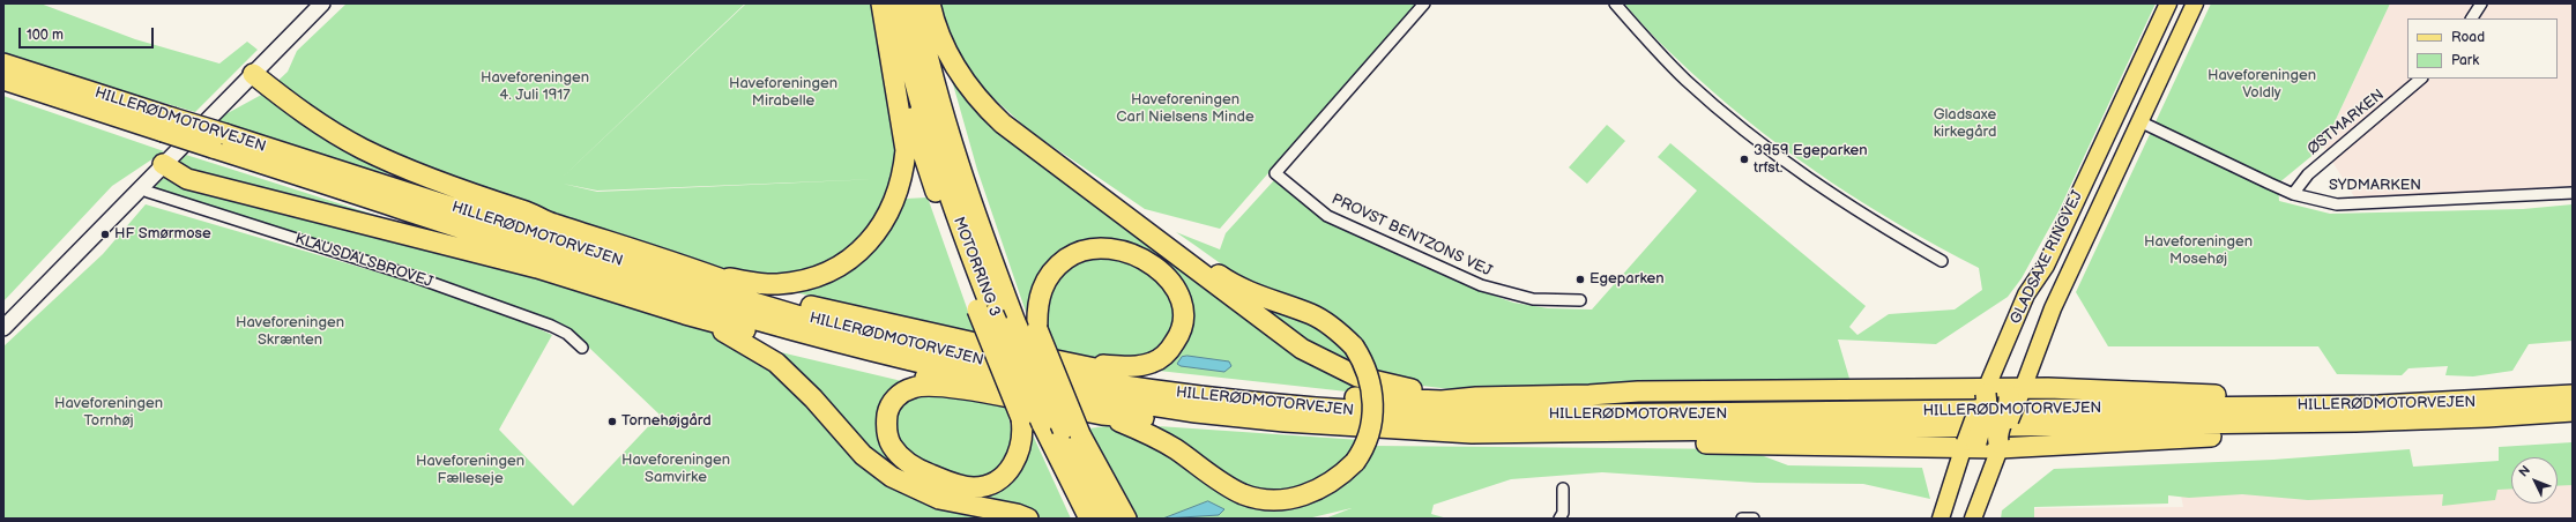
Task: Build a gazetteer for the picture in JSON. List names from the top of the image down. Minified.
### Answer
{"streets":{"highway":["HILLERØDMOTORVEJEN","MOTORRING 3"],"main road":["GLADSAXE RINGVEJ"],"street":["ØSTMARKEN","SYDMARKEN","PROVST BENTZONS VEJ","KLAUSDALSBROVEJ"]},"crossings":[["ØSTMARKEN","SYDMARKEN"],["SYDMARKEN","GLADSAXE RINGVEJ"]],"parks":["Haveforeningen Voldly","Haveforeningen 4. Juli 1917","Haveforeningen Mirabelle","Haveforeningen Carl Nielsens Minde","Gladsaxe kirkegård","Haveforeningen Mosehøj","Haveforeningen Skrænten","Haveforeningen Tornhøj","Haveforeningen Samvirke","Haveforeningen Fælleseje"],"places":["3959 Egeparken trfst.","HF Smørmose","Egeparken","Tornehøjgård"],"legend":["Road","Park"],"scale_bar":"100 m","north":"top left"}
